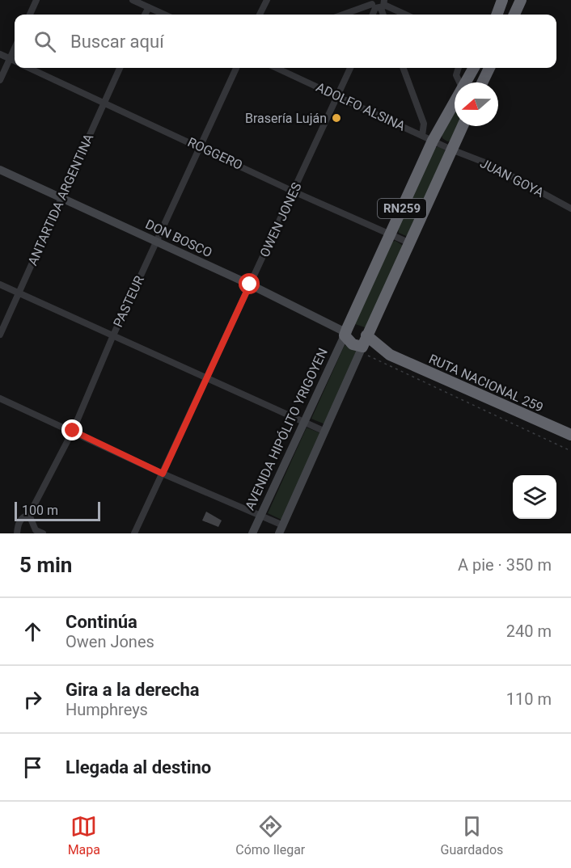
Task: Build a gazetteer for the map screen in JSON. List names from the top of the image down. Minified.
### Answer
{"streets":{"highway":["RN259","RUTA NACIONAL 259","AVENIDA HIPÓLITO YRIGOYEN"],"street":["ADOLFO ALSINA","ROGGERO","JUAN GOYA","ANTARTIDA ARGENTINA","OWEN JONES","DON BOSCO","PASTEUR"]},"crossings":[["ADOLFO ALSINA","JUAN GOYA"],["ADOLFO ALSINA","RN259"],["ADOLFO ALSINA","OWEN JONES"],["ADOLFO ALSINA","AVENIDA HIPÓLITO YRIGOYEN"],["ROGGERO","ANTARTIDA ARGENTINA"],["ROGGERO","RN259"],["ROGGERO","OWEN JONES"],["ROGGERO","PASTEUR"],["ROGGERO","AVENIDA HIPÓLITO YRIGOYEN"],["JUAN GOYA","RN259"],["ANTARTIDA ARGENTINA","DON BOSCO"],["RN259","RUTA NACIONAL 259"],["OWEN JONES","DON BOSCO"],["DON BOSCO","PASTEUR"],["DON BOSCO","AVENIDA HIPÓLITO YRIGOYEN"]],"places":["Brasería Luján"],"scale_bar":"100 m","north":"left","page":{"search":"Buscar aquí","scale":"100 m","heading":["5 min","A pie · 350 m"],"list":[["Continúa","Owen Jones","240 m"],["Gira a la derecha","Humphreys","110 m"],"Llegada al destino"],"nav":["Mapa","Cómo llegar","Guardados"]}}
